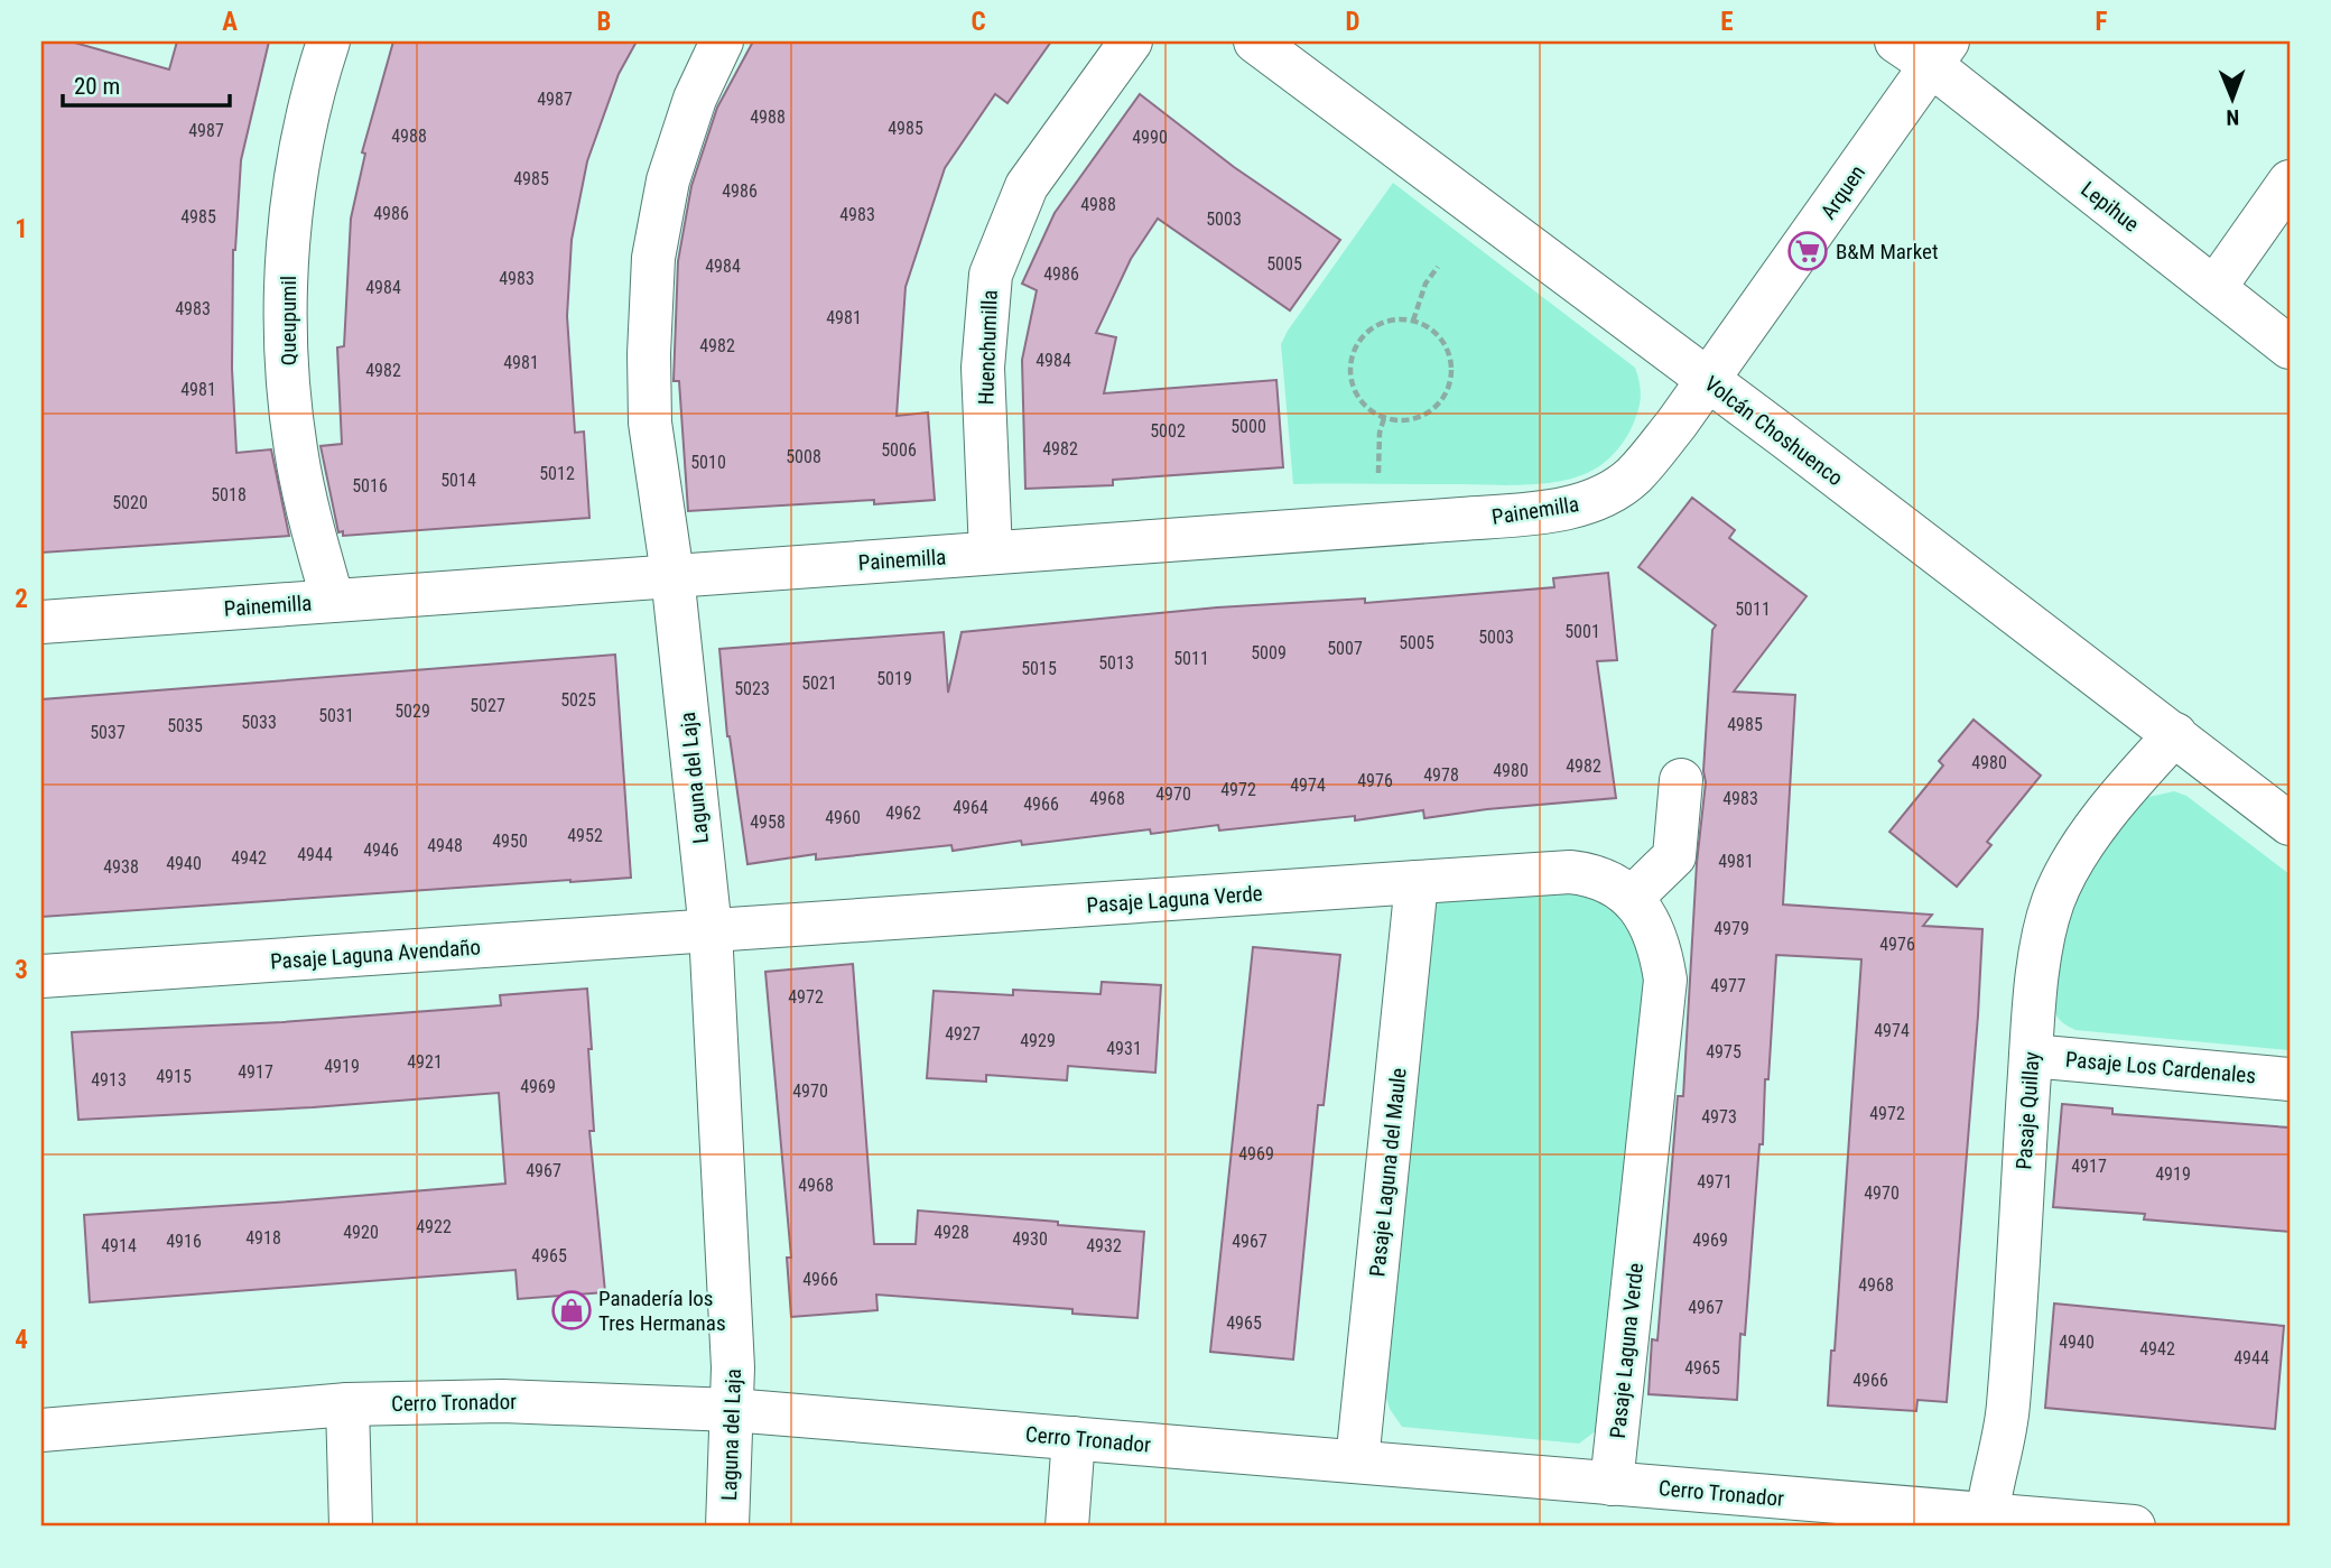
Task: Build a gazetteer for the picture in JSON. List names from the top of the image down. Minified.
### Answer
{"streets":{"street":["Arquen","Lepihue","Queupumil","Huenchumilla","Volcán Choshuenco","Painemilla","Laguna del Laja","Pasaje Laguna Verde","Pasaje Laguna Avendaño","Pasaje Los Cardenales","Pasaje Quillay","Pasaje Laguna del Maule","Cerro Tronador"]},"crossings":[["Arquen","Lepihue"],["Arquen","Volcán Choshuenco"],["Arquen","Painemilla"],["Queupumil","Painemilla"],["Huenchumilla","Painemilla"],["Volcán Choshuenco","Painemilla"],["Volcán Choshuenco","Pasaje Quillay"],["Painemilla","Laguna del Laja"],["Laguna del Laja","Pasaje Laguna Verde"],["Laguna del Laja","Pasaje Laguna Avendaño"],["Laguna del Laja","Cerro Tronador"],["Pasaje Laguna Verde","Pasaje Laguna Avendaño"],["Pasaje Laguna Verde","Pasaje Laguna del Maule"],["Pasaje Laguna Verde","Cerro Tronador"],["Pasaje Los Cardenales","Pasaje Quillay"],["Pasaje Quillay","Cerro Tronador"],["Pasaje Laguna del Maule","Cerro Tronador"]],"places":{"supermarket":["B&M Market"],"shop":["Panadería los Tres Hermanas"]},"house_numbers":["4987","4988","4985","4987","4988","4990","4985","4986","4988","4986","4983","4985","5003","5005","4984","4986","4983","4984","4983","4981","4982","4984","4981","4982","4981","5000","5002","4982","5006","5008","5010","5012","5014","5016","5018","5020","5011","5001","5003","5005","5007","5009","5011","5013","5015","5019","5021","5023","5025","5027","5029","5031","5033","4985","5035","5037","4980","4982","4980","4978","4976","4974","4972","4970","4968","4983","4966","4964","4962","4960","4958","4952","4950","4948","4946","4944","4942","4981","4940","4938","4979","4976","4977","4972","4974","4927","4929","4931","4975","4921","4919","4917","4915","4913","4969","4970","4972","4973","4969","4917","4967","4919","4971","4968","4970","4922","4920","4928","4918","4930","4969","4916","4967","4914","4932","4965","4966","4968","4967","4965","4940","4942","4944","4965","4966"],"scale_bar":"20 m","north":"bottom","grid":{"columns":["A","B","C","D","E","F"],"rows":["1","2","3","4"]}}
